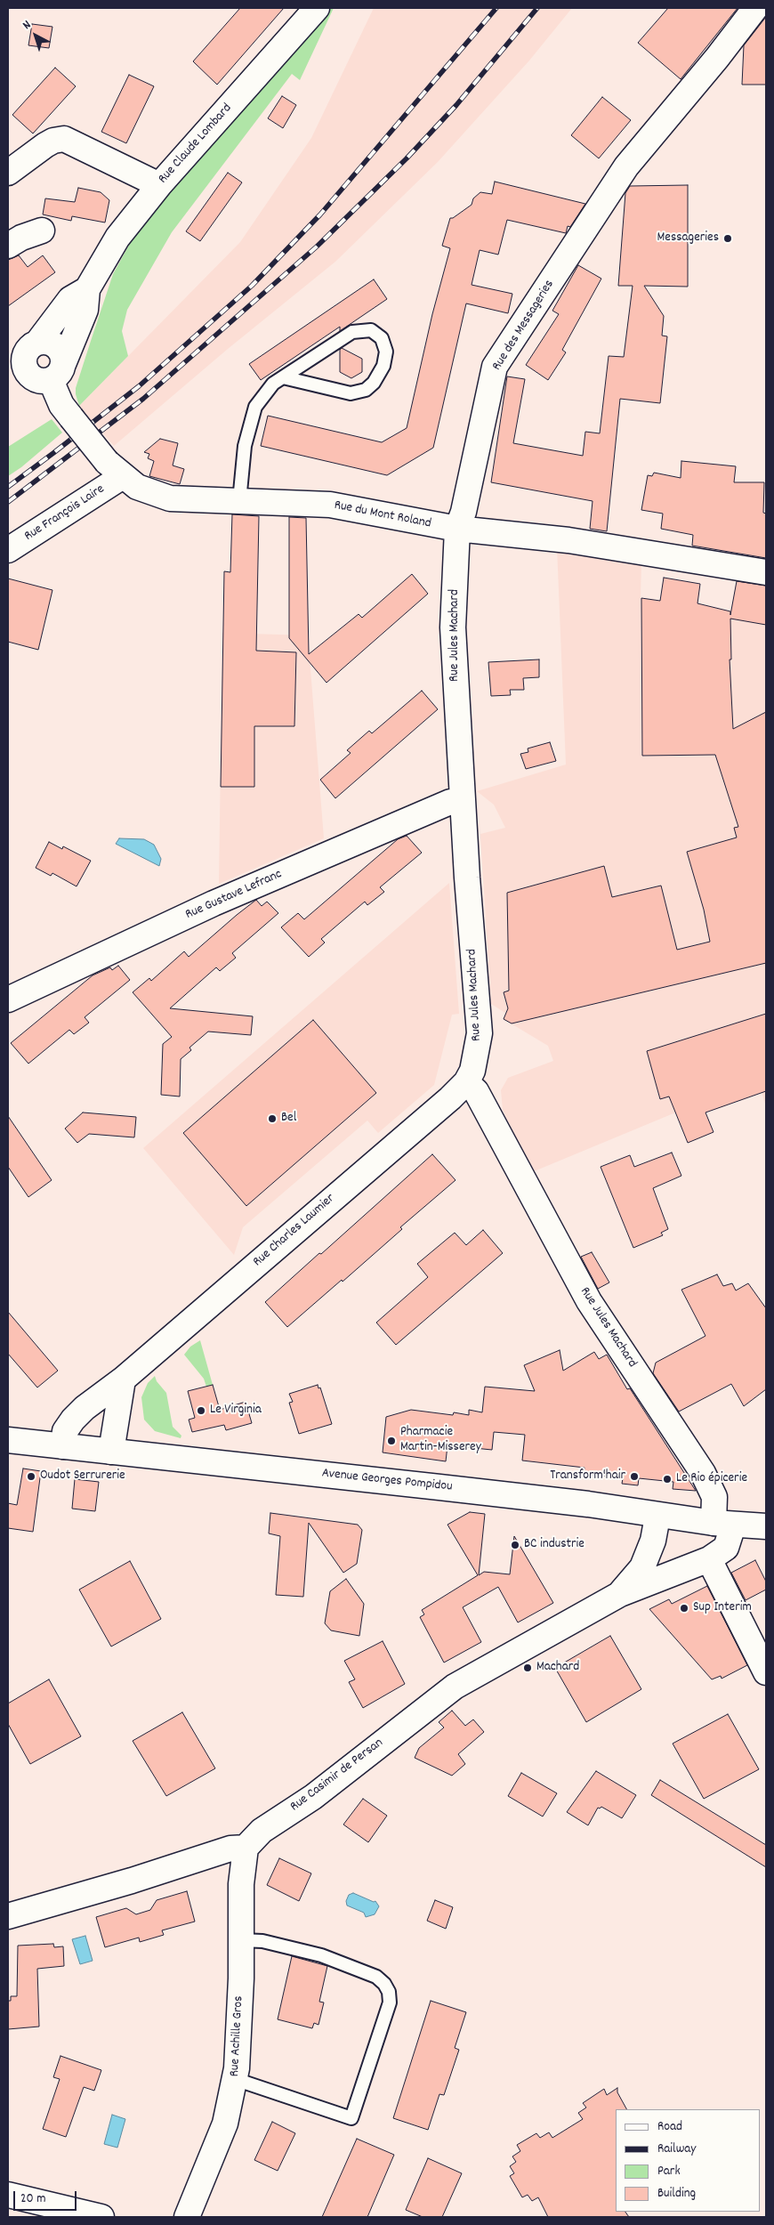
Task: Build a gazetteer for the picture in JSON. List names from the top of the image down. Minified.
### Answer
{"streets":{"street":["Rue Claude Lombard","Rue des Messageries","Rue François Laire","Rue du Mont Roland","Rue Jules Machard","Rue Gustave Lefranc","Rue Charles Laumier","Avenue Georges Pompidou","Rue Casimir de Persan","Rue Achille Gros"]},"crossings":[["Rue Claude Lombard","Rue du Mont Roland"],["Rue des Messageries","Rue du Mont Roland"],["Rue des Messageries","Rue Jules Machard"],["Rue François Laire","Rue du Mont Roland"],["Rue du Mont Roland","Rue Jules Machard"],["Rue Jules Machard","Rue Gustave Lefranc"],["Rue Jules Machard","Rue Charles Laumier"],["Rue Jules Machard","Avenue Georges Pompidou"],["Rue Jules Machard","Rue Casimir de Persan"],["Rue Charles Laumier","Avenue Georges Pompidou"],["Avenue Georges Pompidou","Rue Casimir de Persan"],["Rue Casimir de Persan","Rue Achille Gros"]],"places":["Messageries","Bel","Le Virginia","Pharmacie Martin-Misserey","Oudot Serrurerie","Transform'hair","Le Rio épicerie","BC industrie","Sup Interim","Machard"],"legend":["Road","Railway","Park","Building"],"scale_bar":"20 m","north":"top left"}
